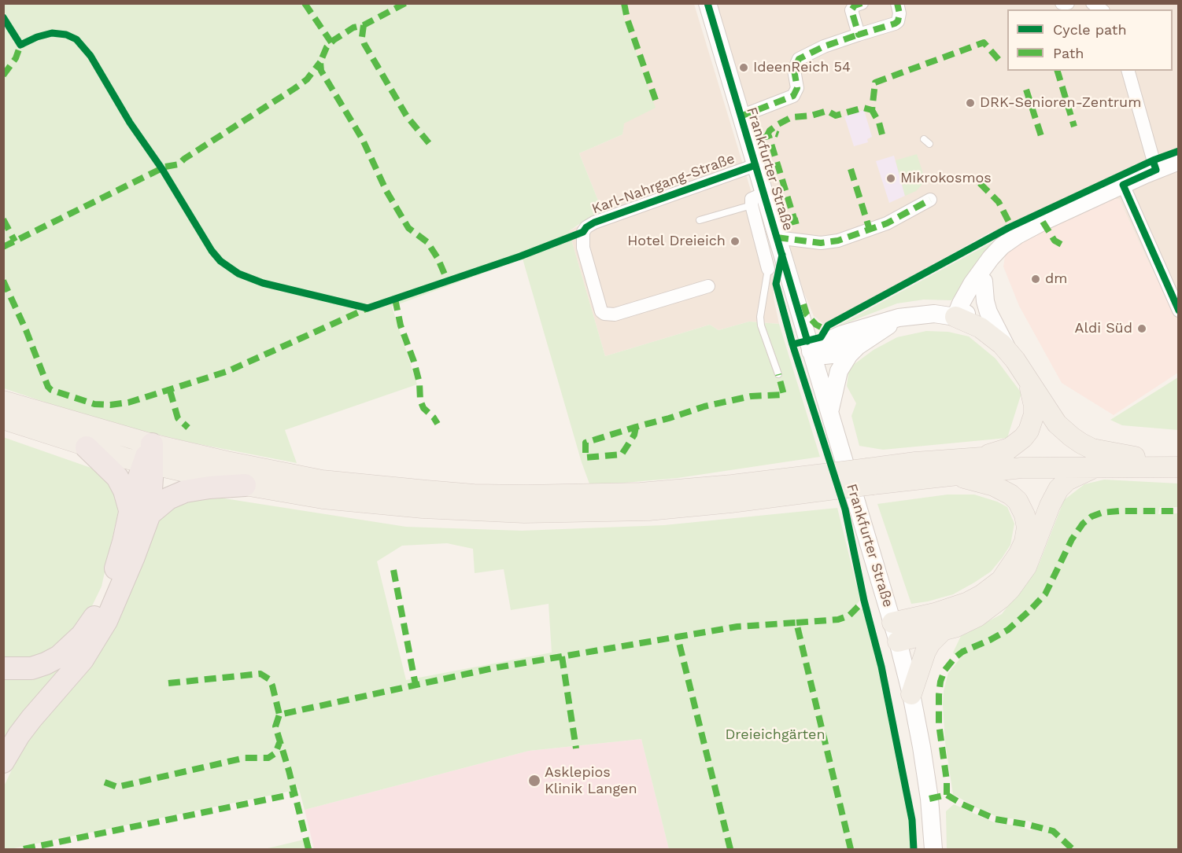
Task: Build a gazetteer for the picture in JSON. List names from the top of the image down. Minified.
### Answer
{"streets":{"main road":["Frankfurter Straße"],"street":["Karl-Nahrgang-Straße"]},"crossings":[["Frankfurter Straße","Karl-Nahrgang-Straße"]],"parks":["Dreieichgärten"],"places":["IdeenReich 54","DRK-Senioren-Zentrum","Mikrokosmos","Hotel Dreieich","dm","Aldi Süd","Asklepios Klinik Langen"],"legend":["Cycle path","Path"]}
